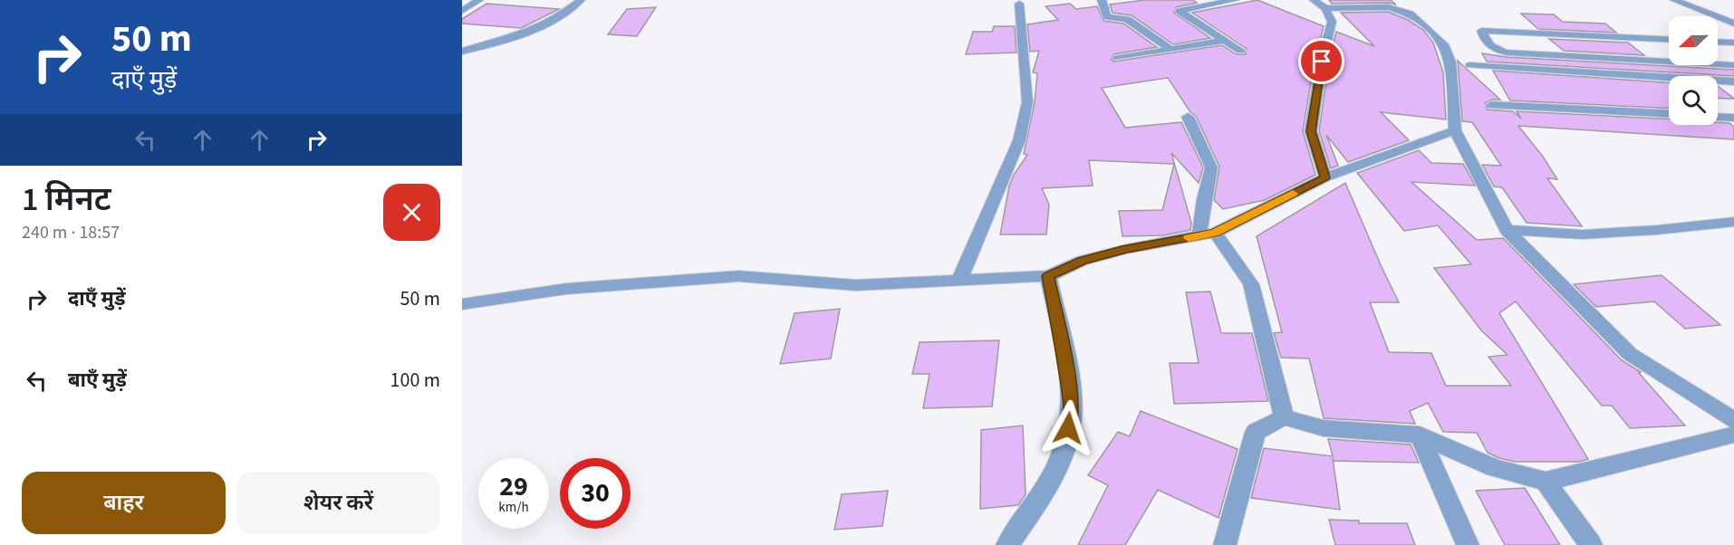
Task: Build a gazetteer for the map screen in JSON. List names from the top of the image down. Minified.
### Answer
{"north":"left","page":{"turn":["50 m","दाएँ मुड़ें"],"heading":["1 मिनट","240 m · 18:57"],"list":[{"name":"दाएँ मुड़ें","value":"50 m"},{"name":"बाएँ मुड़ें","value":"100 m"}],"speed":"29 km/h","limit":"30","buttons":["बाहर","शेयर करें"]}}
